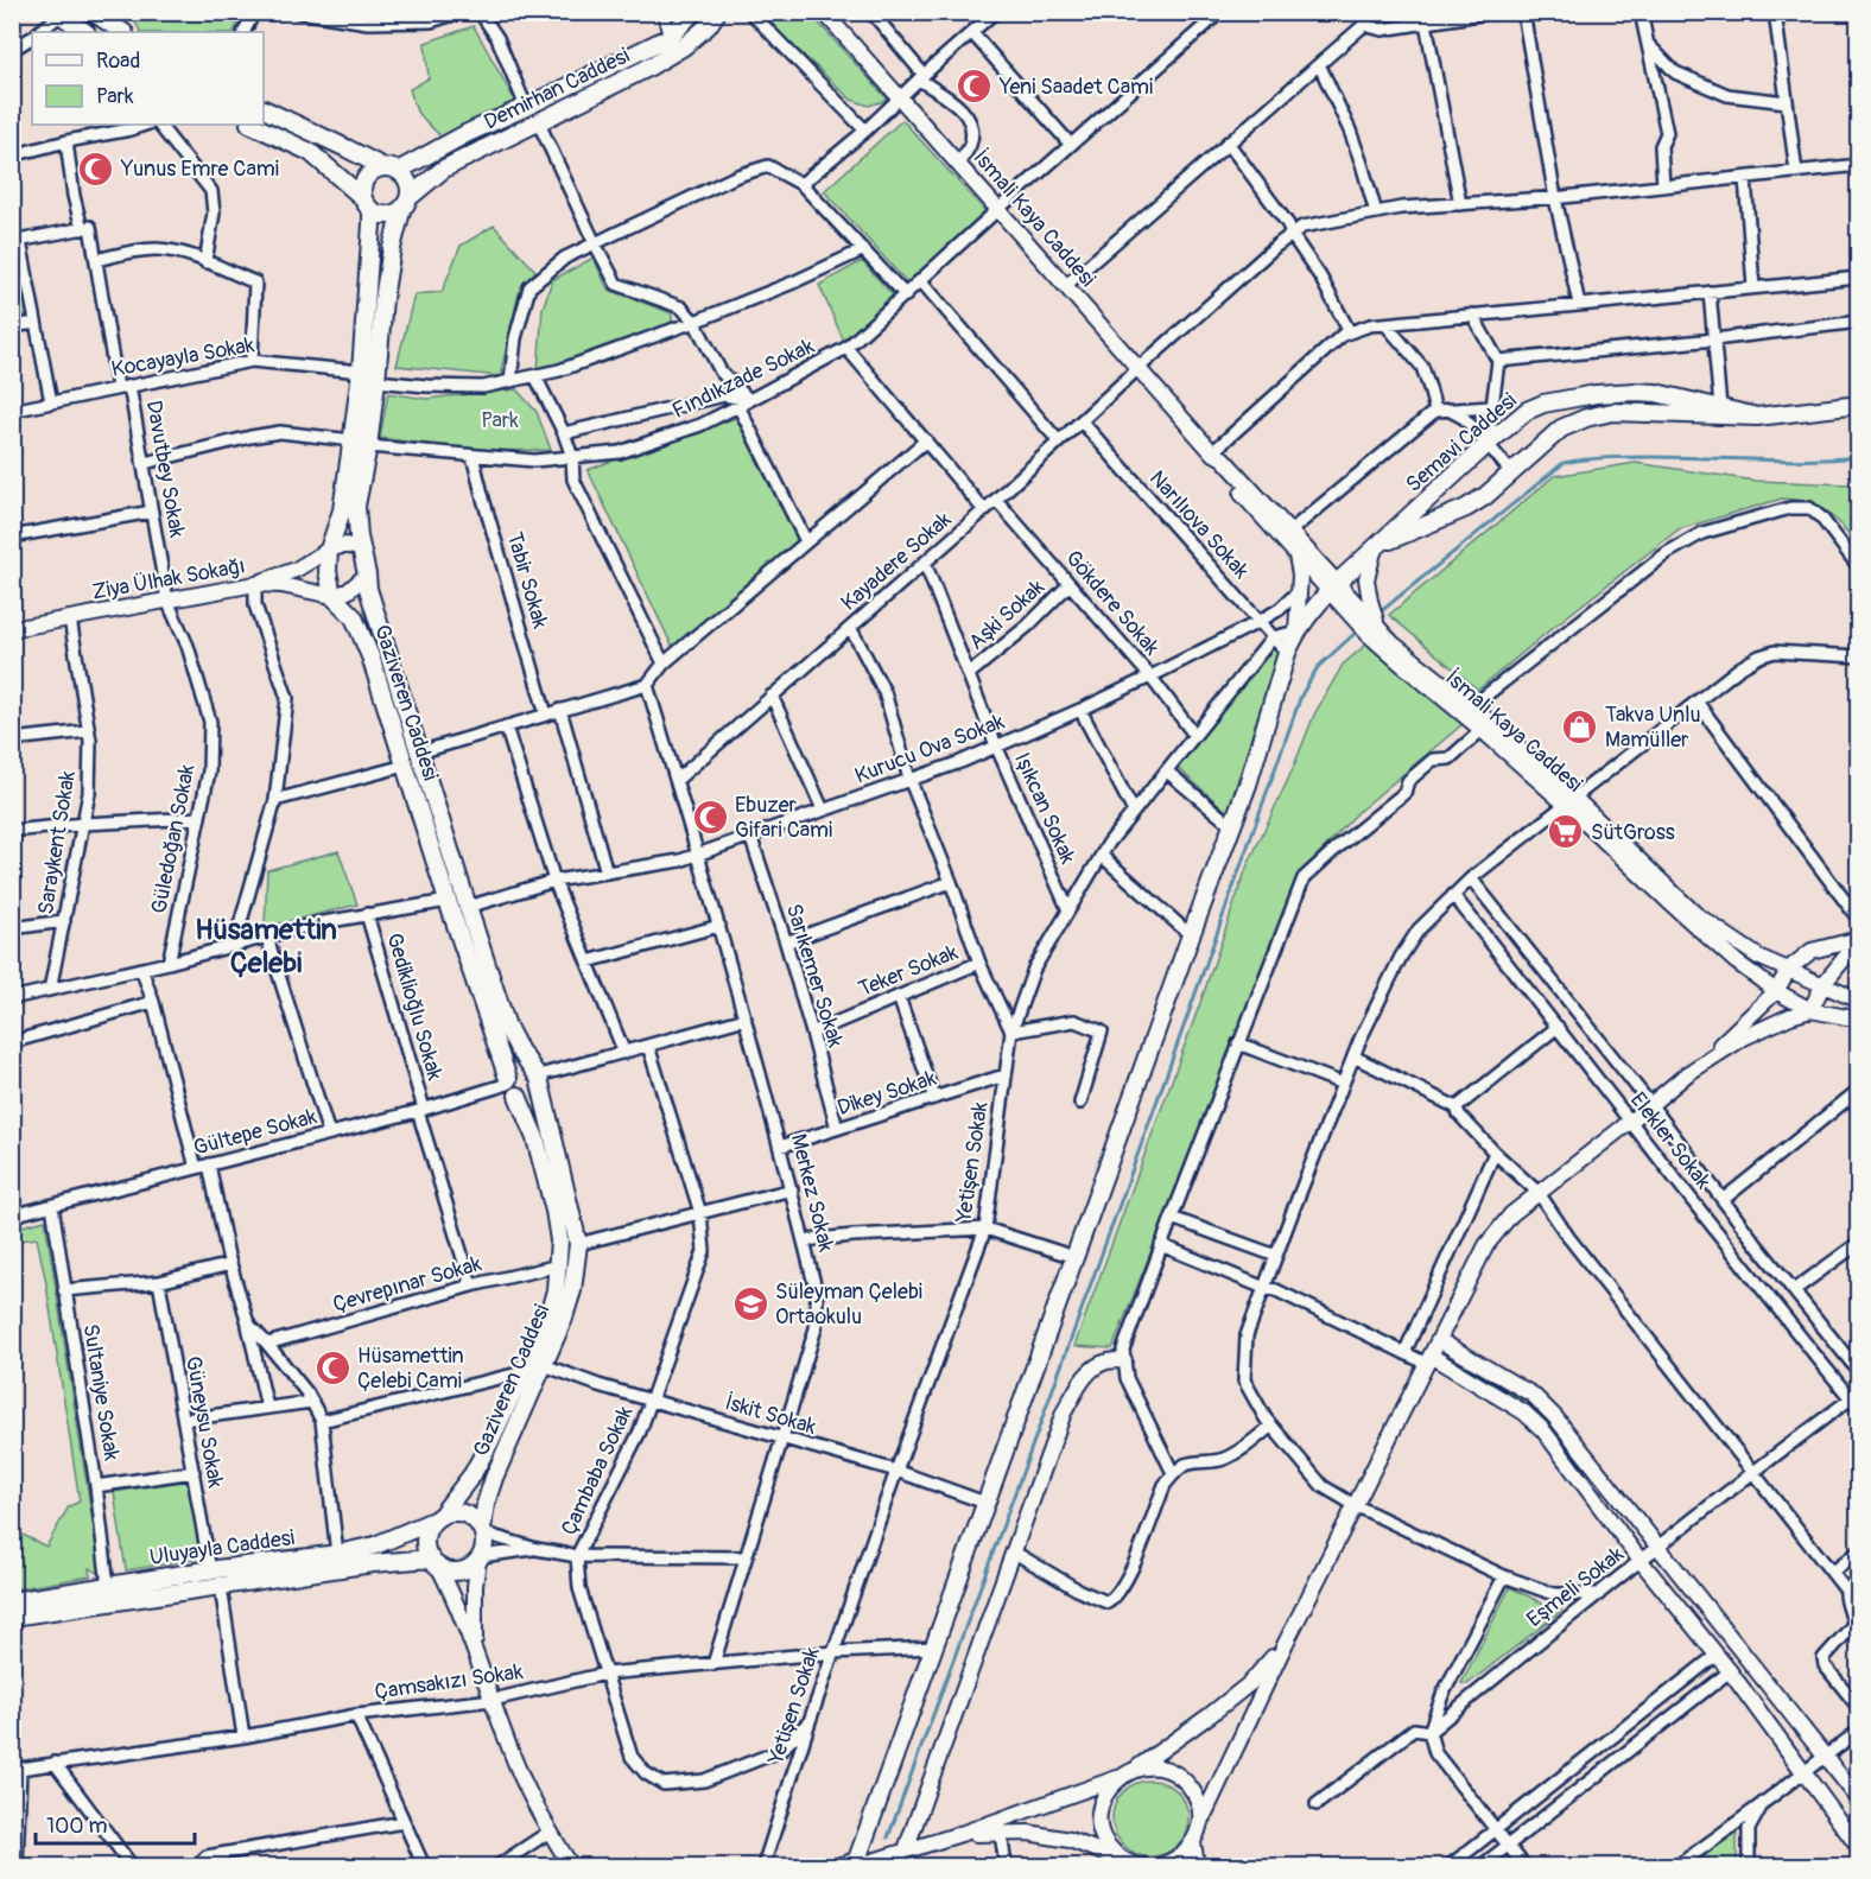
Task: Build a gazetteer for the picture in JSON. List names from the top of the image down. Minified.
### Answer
{"streets":{"main road":["Demirhan Caddesi","Semavi Caddesi","Gaziveren Caddesi","Uluyayla Caddesi"],"street":["İsmali Kaya Caddesi","Kocayayla Sokak","Fındıkzade Sokak","Davutbey Sokak","Narılıova Sokak","Kayadere Sokak","Ziya Ülhak Sokağı","Tabir Sokak","Gökdere Sokak","Aşki Sokak","Kurucu Ova Sokak","Işıkcan Sokak","Güledoğan Sokak","Saraykent Sokak","Teker Sokak","Sarıkemer Sokak","Gediklioğlu Sokak","Dikey Sokak","Gültepe Sokak","Elekler Sokak","Yetişen Sokak","Merkez Sokak","Çevrepınar Sokak","Sultaniye Sokak","İskit Sokak","Güneysu Sokak","Çambaba Sokak","Eşmeli Sokak","Çamsakızı Sokak"]},"crossings":[["Demirhan Caddesi","Gaziveren Caddesi"],["İsmali Kaya Caddesi","Fındıkzade Sokak"],["İsmali Kaya Caddesi","Semavi Caddesi"],["İsmali Kaya Caddesi","Kayadere Sokak"],["Kocayayla Sokak","Davutbey Sokak"],["Kocayayla Sokak","Gaziveren Caddesi"],["Fındıkzade Sokak","Davutbey Sokak"],["Fındıkzade Sokak","Tabir Sokak"],["Fındıkzade Sokak","Gaziveren Caddesi"],["Semavi Caddesi","Narılıova Sokak"],["Semavi Caddesi","İskit Sokak"],["Semavi Caddesi","Çamsakızı Sokak"],["Davutbey Sokak","Ziya Ülhak Sokağı"],["Davutbey Sokak","Güledoğan Sokak"],["Narılıova Sokak","Kayadere Sokak"],["Narılıova Sokak","Kurucu Ova Sokak"],["Narılıova Sokak","Yetişen Sokak"],["Kayadere Sokak","Gökdere Sokak"],["Kayadere Sokak","Işıkcan Sokak"],["Kayadere Sokak","Merkez Sokak"],["Ziya Ülhak Sokağı","Gaziveren Caddesi"],["Ziya Ülhak Sokağı","Güledoğan Sokak"],["Ziya Ülhak Sokağı","Saraykent Sokak"],["Gökdere Sokak","Aşki Sokak"],["Gökdere Sokak","Kurucu Ova Sokak"],["Gökdere Sokak","Yetişen Sokak"],["Aşki Sokak","Işıkcan Sokak"],["Gaziveren Caddesi","Kurucu Ova Sokak"],["Gaziveren Caddesi","Gültepe Sokak"],["Gaziveren Caddesi","Çevrepınar Sokak"],["Gaziveren Caddesi","İskit Sokak"],["Gaziveren Caddesi","Uluyayla Caddesi"],["Kurucu Ova Sokak","Işıkcan Sokak"],["Kurucu Ova Sokak","Sarıkemer Sokak"],["Kurucu Ova Sokak","Merkez Sokak"],["Işıkcan Sokak","Yetişen Sokak"],["Teker Sokak","Sarıkemer Sokak"],["Sarıkemer Sokak","Dikey Sokak"],["Gediklioğlu Sokak","Gültepe Sokak"],["Gediklioğlu Sokak","Çevrepınar Sokak"],["Dikey Sokak","Yetişen Sokak"],["Dikey Sokak","Merkez Sokak"],["Gültepe Sokak","Sultaniye Sokak"],["Elekler Sokak","Eşmeli Sokak"],["Yetişen Sokak","İskit Sokak"],["Yetişen Sokak","Çambaba Sokak"],["Yetişen Sokak","Çamsakızı Sokak"],["Merkez Sokak","İskit Sokak"],["Merkez Sokak","Çamsakızı Sokak"],["Sultaniye Sokak","Uluyayla Caddesi"],["İskit Sokak","Çambaba Sokak"],["Güneysu Sokak","Uluyayla Caddesi"],["Çambaba Sokak","Çamsakızı Sokak"]],"districts":["Hüsamettin Çelebi"],"parks":["Park"],"places":{"mosque":["Yeni Saadet Cami","Yunus Emre Cami","Ebuzer Gifari Cami","Hüsamettin Çelebi Cami"],"shop":["Takva Unlu Mamüller"],"supermarket":["SütGross"],"school or university":["Süleyman Çelebi Ortaokulu"]},"legend":["Road","Park"],"scale_bar":"100 m"}
